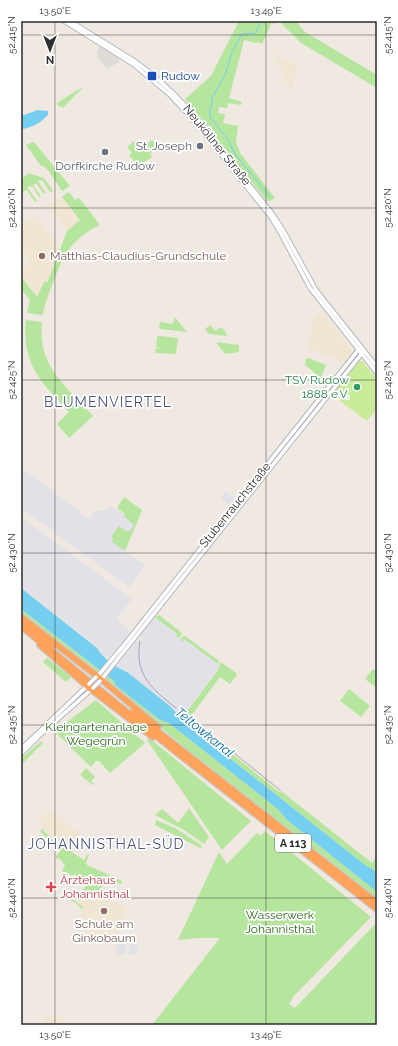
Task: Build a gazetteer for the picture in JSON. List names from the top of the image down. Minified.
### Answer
{"streets":{"highway":["A 113"],"main road":["Neuköllner Straße","Stubenrauchstraße"]},"crossings":[["Neuköllner Straße","Stubenrauchstraße"]],"districts":["BLUMENVIERTEL","JOHANNISTHAL-SÜD"],"water":["Teltowkanal"],"parks":["Kleingartenanlage Wegegrün","Wasserwerk Johannisthal"],"places":{"transit":["Rudow"],"other":["St. Joseph","Dorfkirche Rudow","Matthias-Claudius-Grundschule","TSV Rudow 1888 e.V.","Schule am Ginkobaum"],"health":["Ärztehaus Johannisthal"]},"north":"bottom","coordinates":["13.50°E","13.49°E","52.415°N","52.420°N","52.425°N","52.430°N","52.435°N","52.440°N"]}
